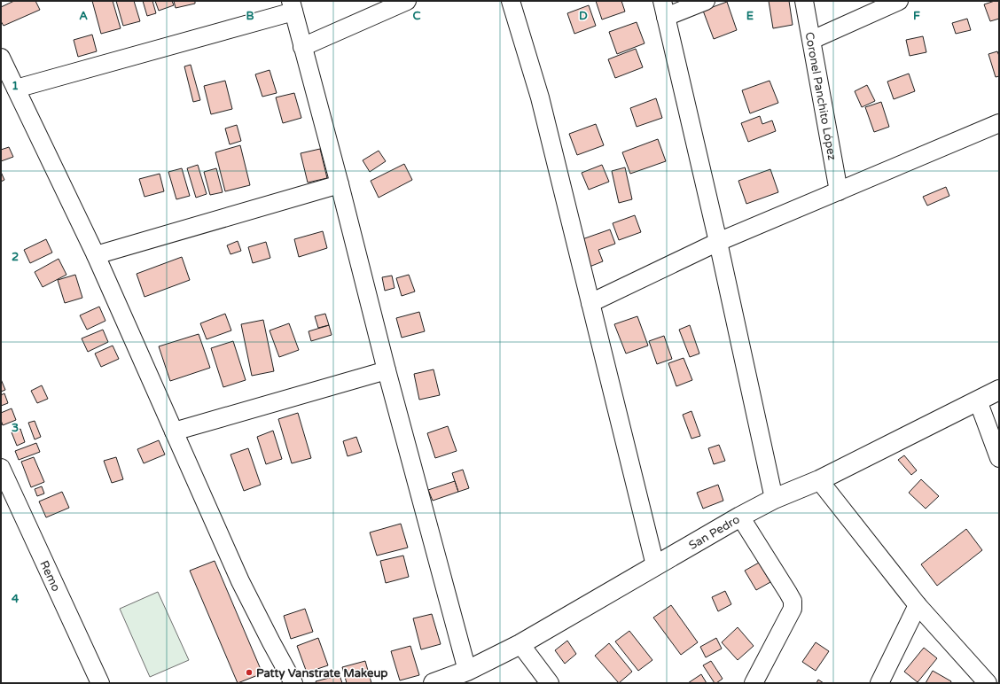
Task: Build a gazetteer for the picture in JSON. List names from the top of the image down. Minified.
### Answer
{"streets":{"main road":["San Pedro"],"street":["Coronel Panchito López","Remo"]},"places":["Patty Vanstrate Makeup"],"grid":{"columns":["A","B","C","D","E","F"],"rows":["1","2","3","4"]}}
